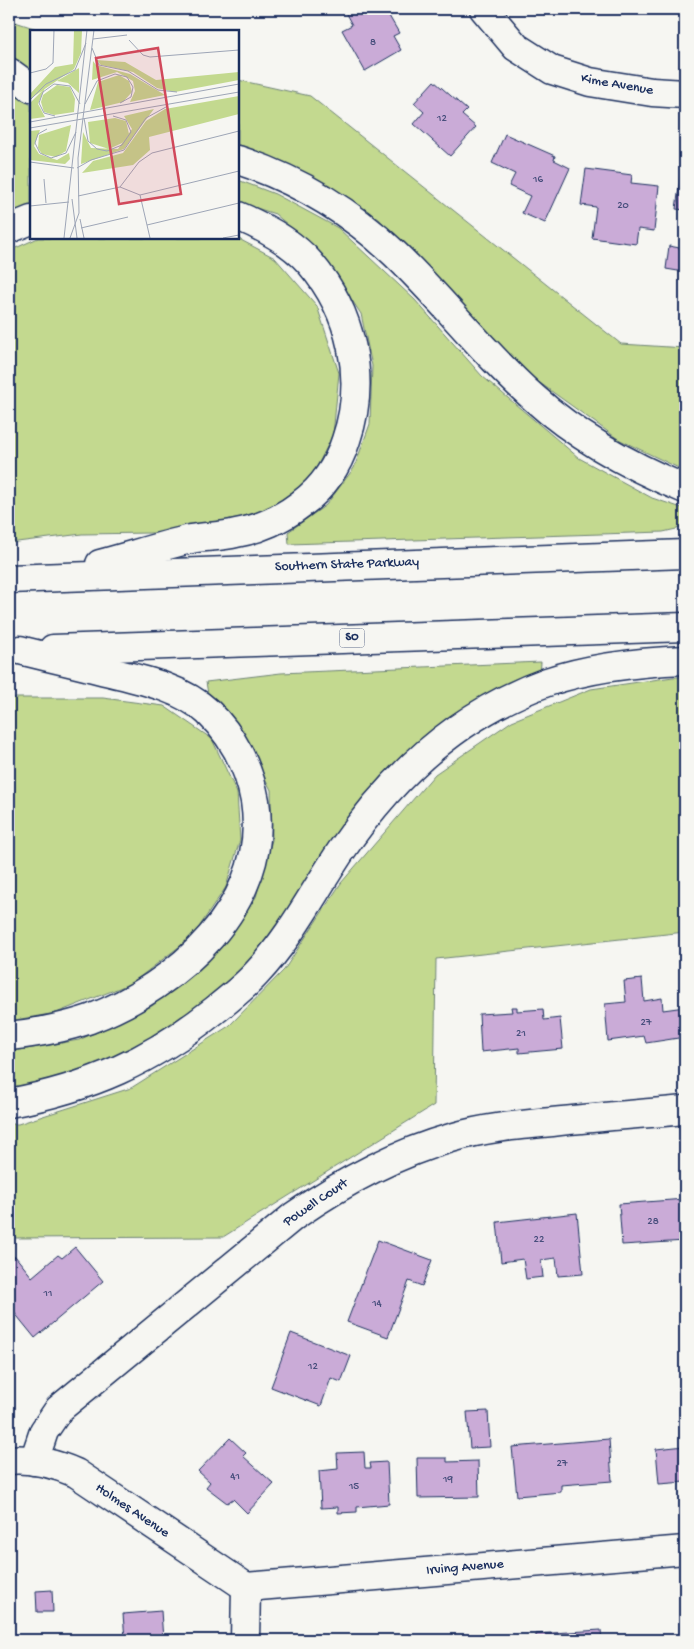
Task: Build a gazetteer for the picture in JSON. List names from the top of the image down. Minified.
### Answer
{"streets":{"main road":["Kime Avenue","Southern State Parkway","SO","Powell Court","Holmes Avenue","Irving Avenue"]},"crossings":[["Powell Court","Holmes Avenue"],["Holmes Avenue","Irving Avenue"]],"house_numbers":["8","12","16","20","27","21","28","22","11","14","12","27","41","19","15"]}
